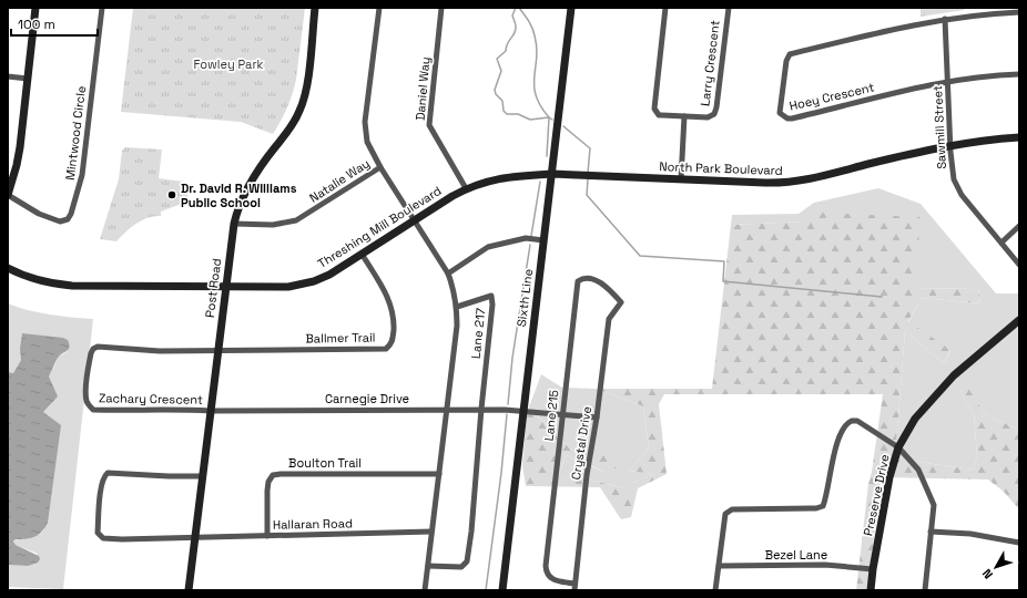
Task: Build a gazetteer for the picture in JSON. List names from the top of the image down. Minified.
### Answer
{"streets":{"street":["Larry Crescent","Daniel Way","Hoey Crescent","Sawmill Street","Mintwood Circle","North Park Boulevard","Natalie Way","Threshing Mill Boulevard","Post Road","Sixth Line","Lane 217","Ballmer Trail","Zachary Crescent","Carnegie Drive","Lane 215","Crystal Drive","Boulton Trail","Preserve Drive","Hallaran Road","Bezel Lane"]},"crossings":[["Daniel Way","Threshing Mill Boulevard"],["Hoey Crescent","Sawmill Street"],["Sawmill Street","North Park Boulevard"],["North Park Boulevard","Threshing Mill Boulevard"],["North Park Boulevard","Sixth Line"],["Natalie Way","Post Road"],["Threshing Mill Boulevard","Post Road"],["Threshing Mill Boulevard","Sixth Line"],["Threshing Mill Boulevard","Ballmer Trail"],["Post Road","Ballmer Trail"],["Post Road","Zachary Crescent"],["Post Road","Carnegie Drive"],["Post Road","Hallaran Road"],["Sixth Line","Carnegie Drive"],["Lane 217","Carnegie Drive"],["Ballmer Trail","Zachary Crescent"],["Zachary Crescent","Carnegie Drive"],["Carnegie Drive","Lane 215"],["Carnegie Drive","Crystal Drive"],["Lane 215","Crystal Drive"],["Boulton Trail","Hallaran Road"],["Preserve Drive","Bezel Lane"]],"parks":["Fowley Park"],"places":["Dr. David R. Williams Public School"],"scale_bar":"100 m","north":"bottom left"}
